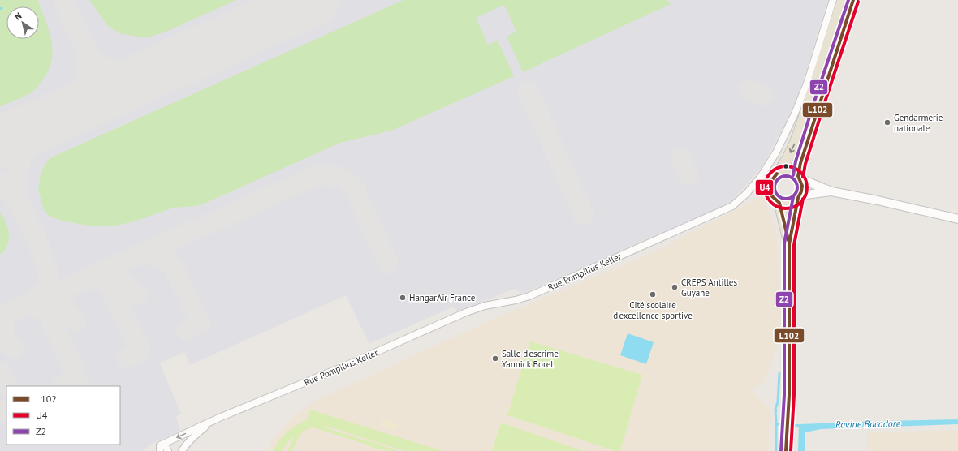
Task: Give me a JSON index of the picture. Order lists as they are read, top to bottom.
{
  "streets": {
    "street": ["Rue Pompilius Keller"]
  },
  "water": ["Ravine Bacadore"],
  "places": [
    "Gendarmerie nationale",
    "CREPS Antilles Guyane",
    "Cité scolaire d'excellence sportive",
    "HangarAir France",
    "Salle d'escrime Yannick Borel"
  ],
  "lines": ["transit line L102", "transit line Z2", "transit line U4"],
  "legend": ["L102", "U4", "Z2"],
  "north": "top left"
}
